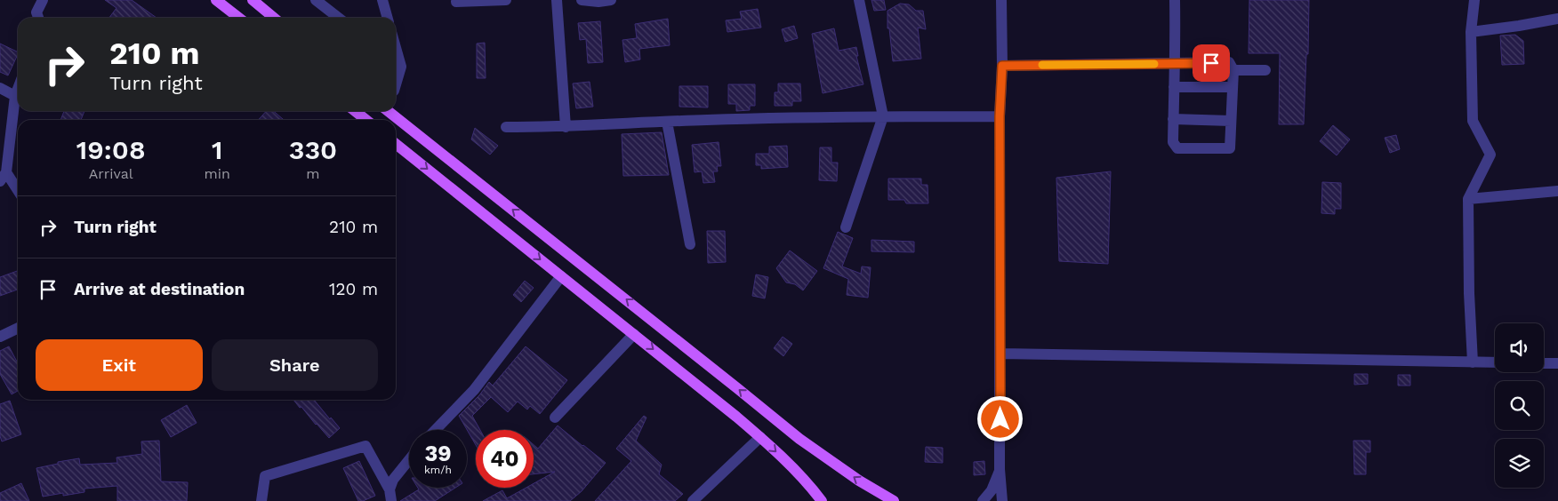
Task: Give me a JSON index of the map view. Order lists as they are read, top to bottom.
{
  "page": {
    "turn": ["210 m", "Turn right"],
    "eta": [
      "19:08",
      "Arrival",
      "1",
      "min",
      "330",
      "m"
    ],
    "list": [
      {
        "name": "Turn right",
        "value": "210 m"
      },
      {
        "name": "Arrive at destination",
        "value": "120 m"
      }
    ],
    "buttons": ["Exit", "Share"],
    "speed": "39 km/h",
    "limit": "40"
  }
}
